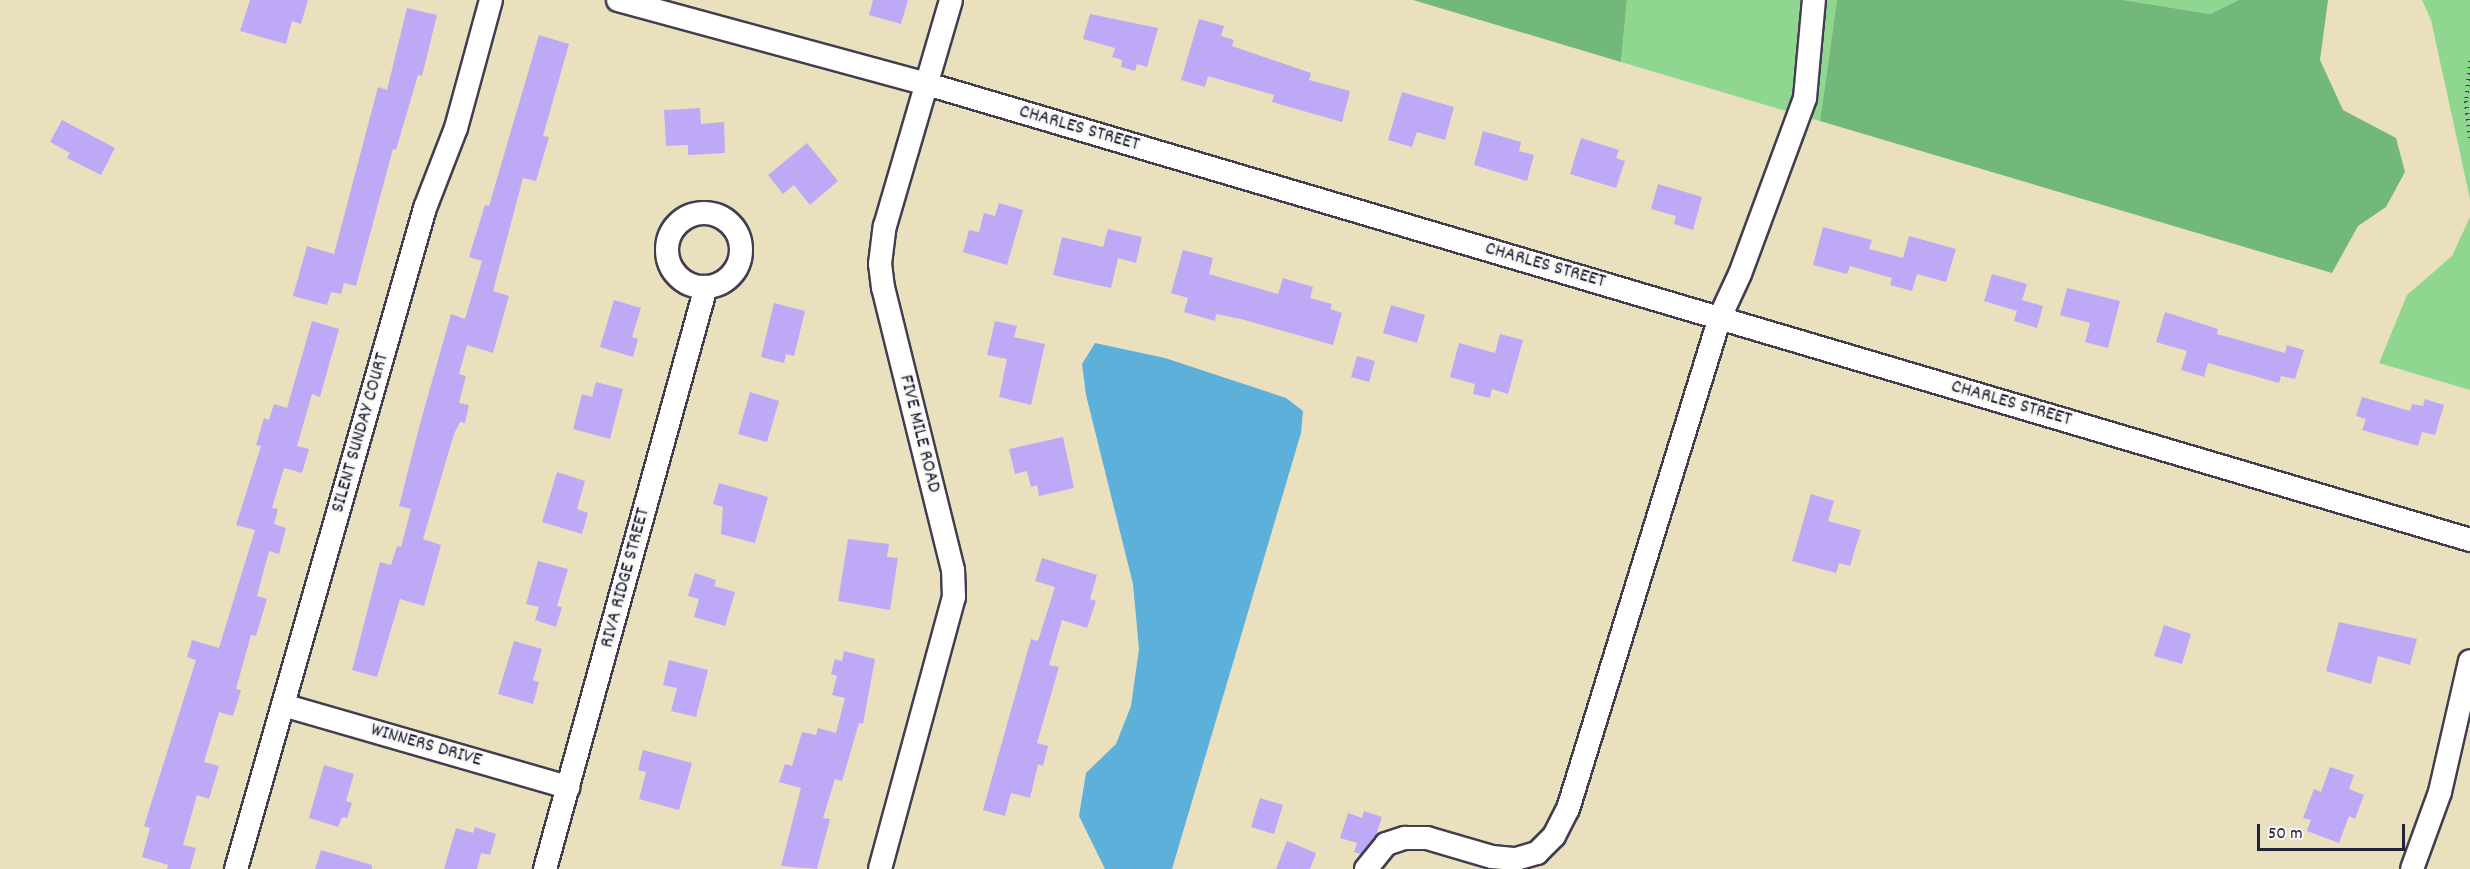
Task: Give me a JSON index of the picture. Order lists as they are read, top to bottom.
{
  "streets": {
    "street": [
      "CHARLES STREET",
      "SILENT SUNDAY COURT",
      "FIVE MILE ROAD",
      "RIVA RIDGE STREET",
      "WINNERS DRIVE"
    ]
  },
  "crossings": [
    ["CHARLES STREET", "FIVE MILE ROAD"],
    ["SILENT SUNDAY COURT", "WINNERS DRIVE"],
    ["RIVA RIDGE STREET", "WINNERS DRIVE"]
  ],
  "scale_bar": "50 m"
}
